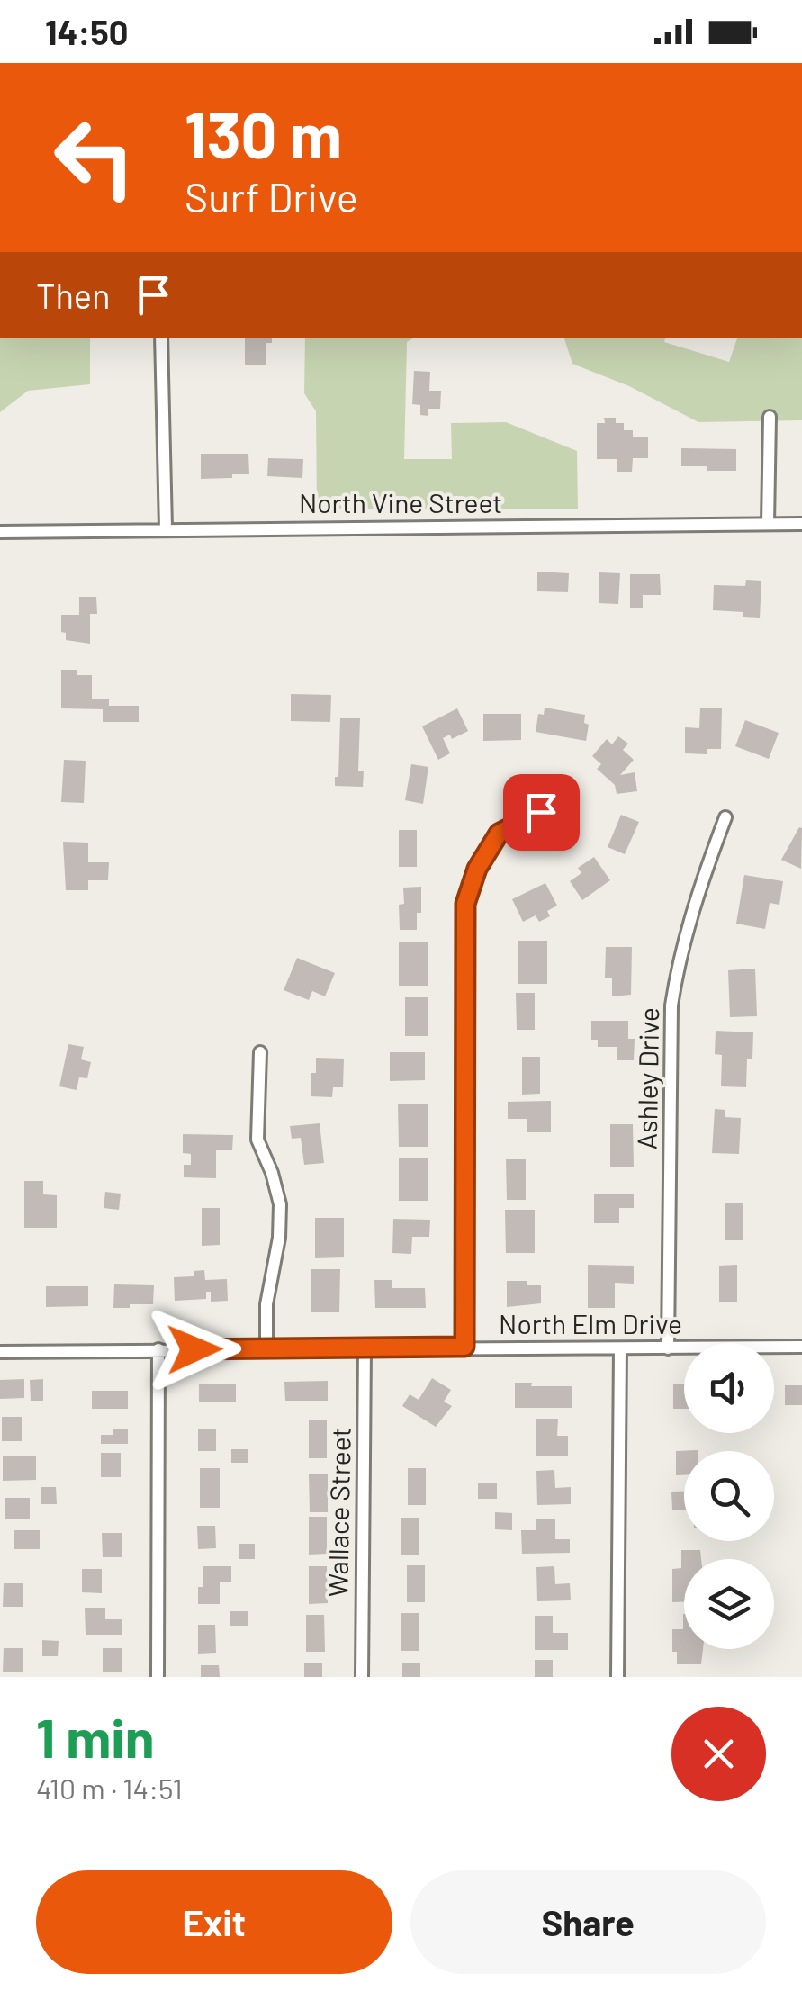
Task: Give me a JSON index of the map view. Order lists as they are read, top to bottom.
{
  "streets": {
    "street": [
      "North Vine Street",
      "Ashley Drive",
      "North Elm Drive",
      "Wallace Street"
    ]
  },
  "crossings": [
    ["Ashley Drive", "North Elm Drive"],
    ["North Elm Drive", "Wallace Street"]
  ],
  "page": {
    "status": "14:50",
    "turn": ["130 m", "Surf Drive"],
    "then": "Then",
    "heading": ["1 min", "410 m · 14:51"],
    "buttons": ["Exit", "Share"]
  }
}
